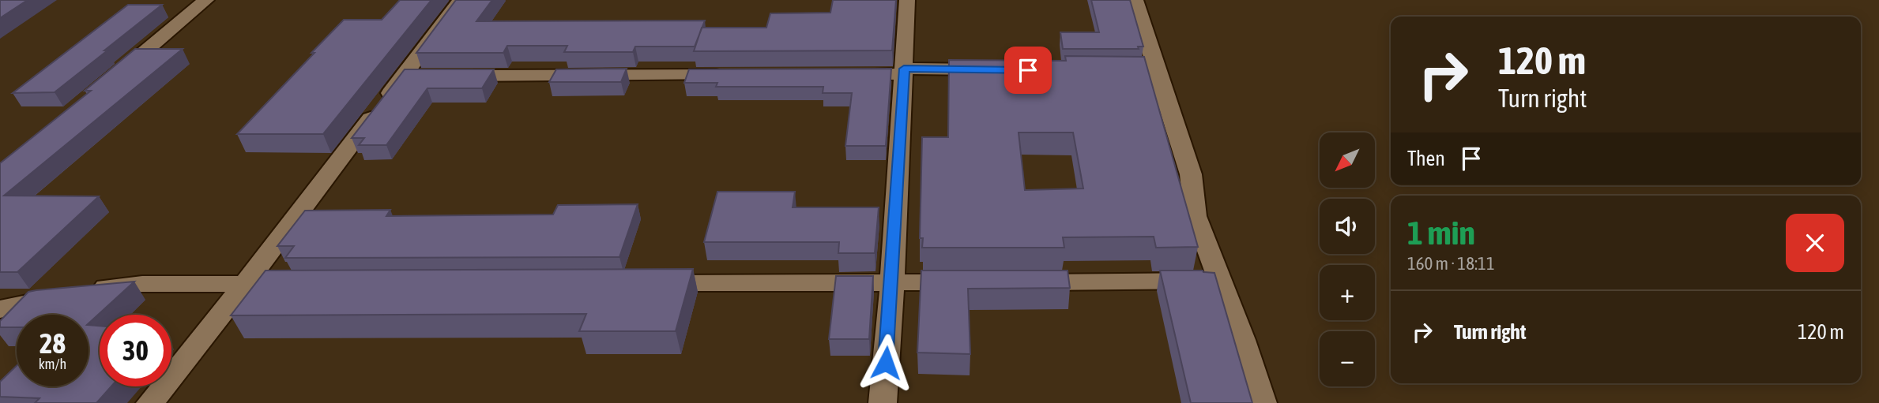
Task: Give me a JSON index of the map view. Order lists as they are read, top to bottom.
{
  "north": "bottom left",
  "page": {
    "turn": ["120 m", "Turn right"],
    "map_buttons": ["+", "−"],
    "then": "Then",
    "heading": ["1 min", "160 m · 18:11"],
    "list": [
      {
        "name": "Turn right",
        "value": "120 m"
      }
    ],
    "speed": "28 km/h",
    "limit": "30"
  }
}
